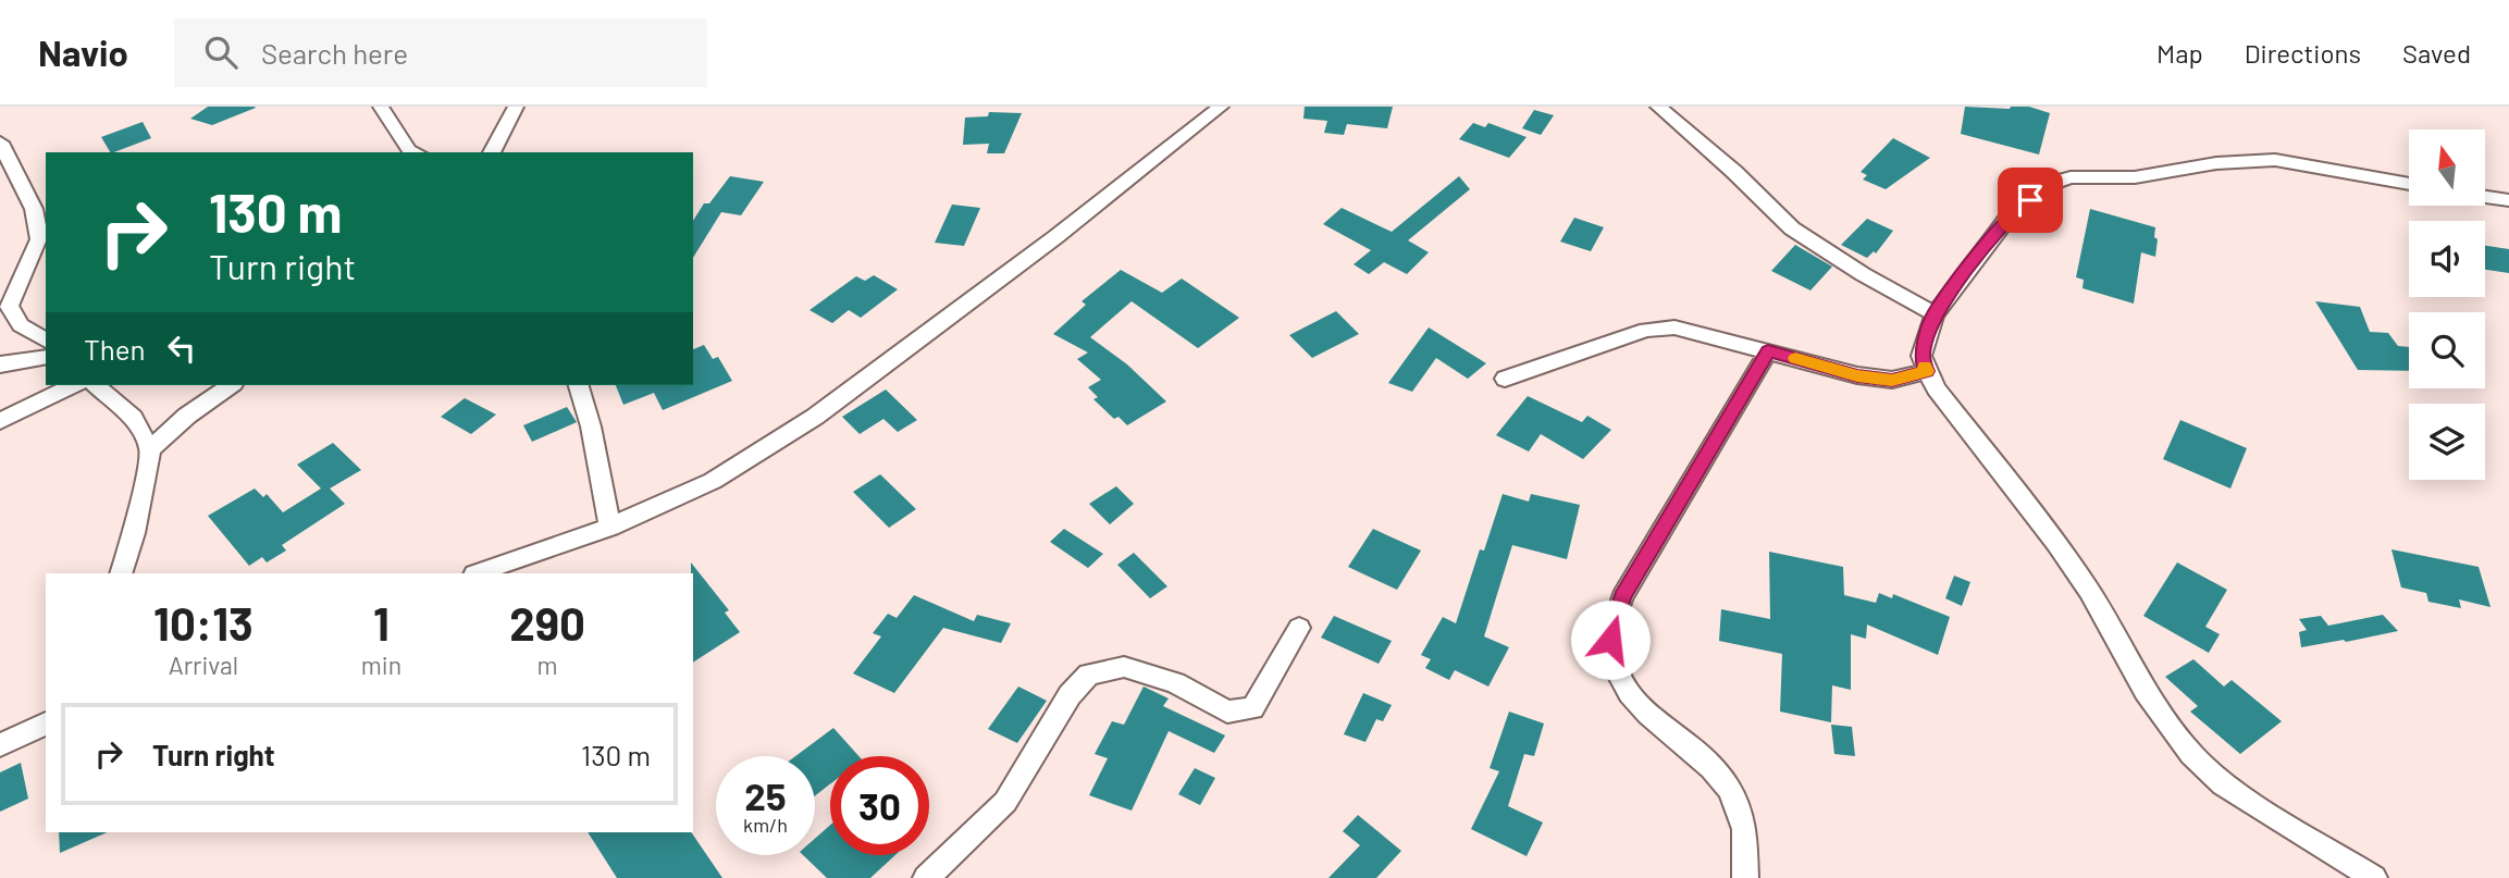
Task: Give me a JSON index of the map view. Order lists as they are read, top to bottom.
{
  "north": "top",
  "page": {
    "header": "Navio",
    "search": "Search here",
    "nav": ["Map", "Directions", "Saved"],
    "turn": ["130 m", "Turn right"],
    "then": "Then",
    "eta": [
      "10:13",
      "Arrival",
      "1",
      "min",
      "290",
      "m"
    ],
    "list": [
      {
        "name": "Turn right",
        "value": "130 m"
      }
    ],
    "speed": "25 km/h",
    "limit": "30"
  }
}
